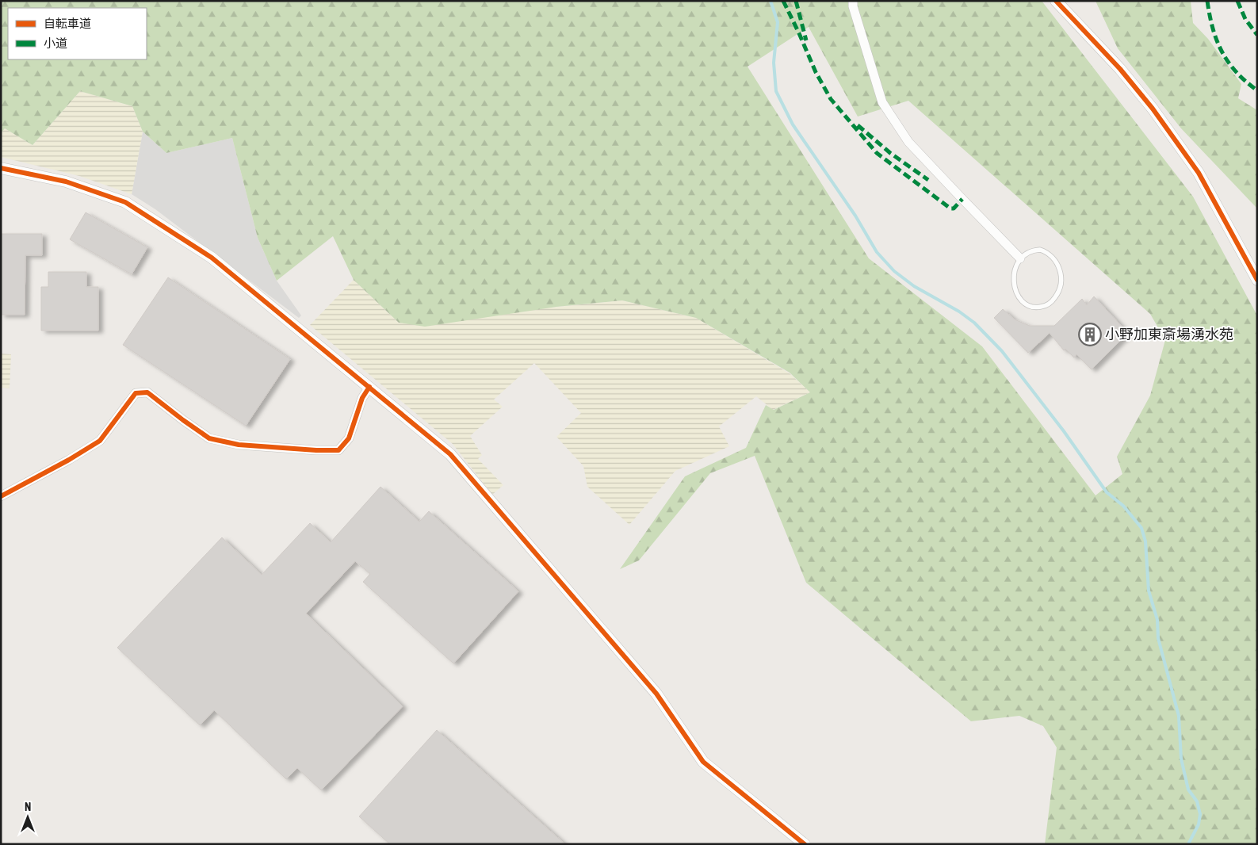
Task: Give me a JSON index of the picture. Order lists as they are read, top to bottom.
{
  "places": {
    "building": ["小野加東斎場湧水苑"]
  },
  "legend": ["自転車道", "小道"],
  "north": "top"
}
